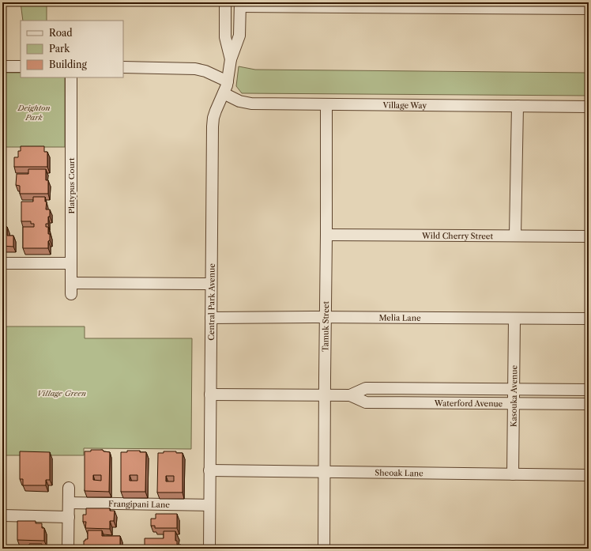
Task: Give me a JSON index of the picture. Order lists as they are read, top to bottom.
{
  "streets": {
    "street": [
      "Village Way",
      "Platypus Court",
      "Wild Cherry Street",
      "Central Park Avenue",
      "Melia Lane",
      "Tamuk Street",
      "Kasouka Avenue",
      "Waterford Avenue",
      "Sheoak Lane",
      "Frangipani Lane"
    ]
  },
  "crossings": [
    ["Village Way", "Central Park Avenue"],
    ["Village Way", "Tamuk Street"],
    ["Wild Cherry Street", "Tamuk Street"],
    ["Central Park Avenue", "Melia Lane"],
    ["Central Park Avenue", "Waterford Avenue"],
    ["Central Park Avenue", "Sheoak Lane"],
    ["Central Park Avenue", "Frangipani Lane"],
    ["Melia Lane", "Tamuk Street"],
    ["Melia Lane", "Kasouka Avenue"],
    ["Tamuk Street", "Waterford Avenue"],
    ["Tamuk Street", "Sheoak Lane"],
    ["Kasouka Avenue", "Waterford Avenue"],
    ["Kasouka Avenue", "Sheoak Lane"]
  ],
  "parks": ["Deighton Park", "Village Green"],
  "legend": ["Road", "Park", "Building"]
}
